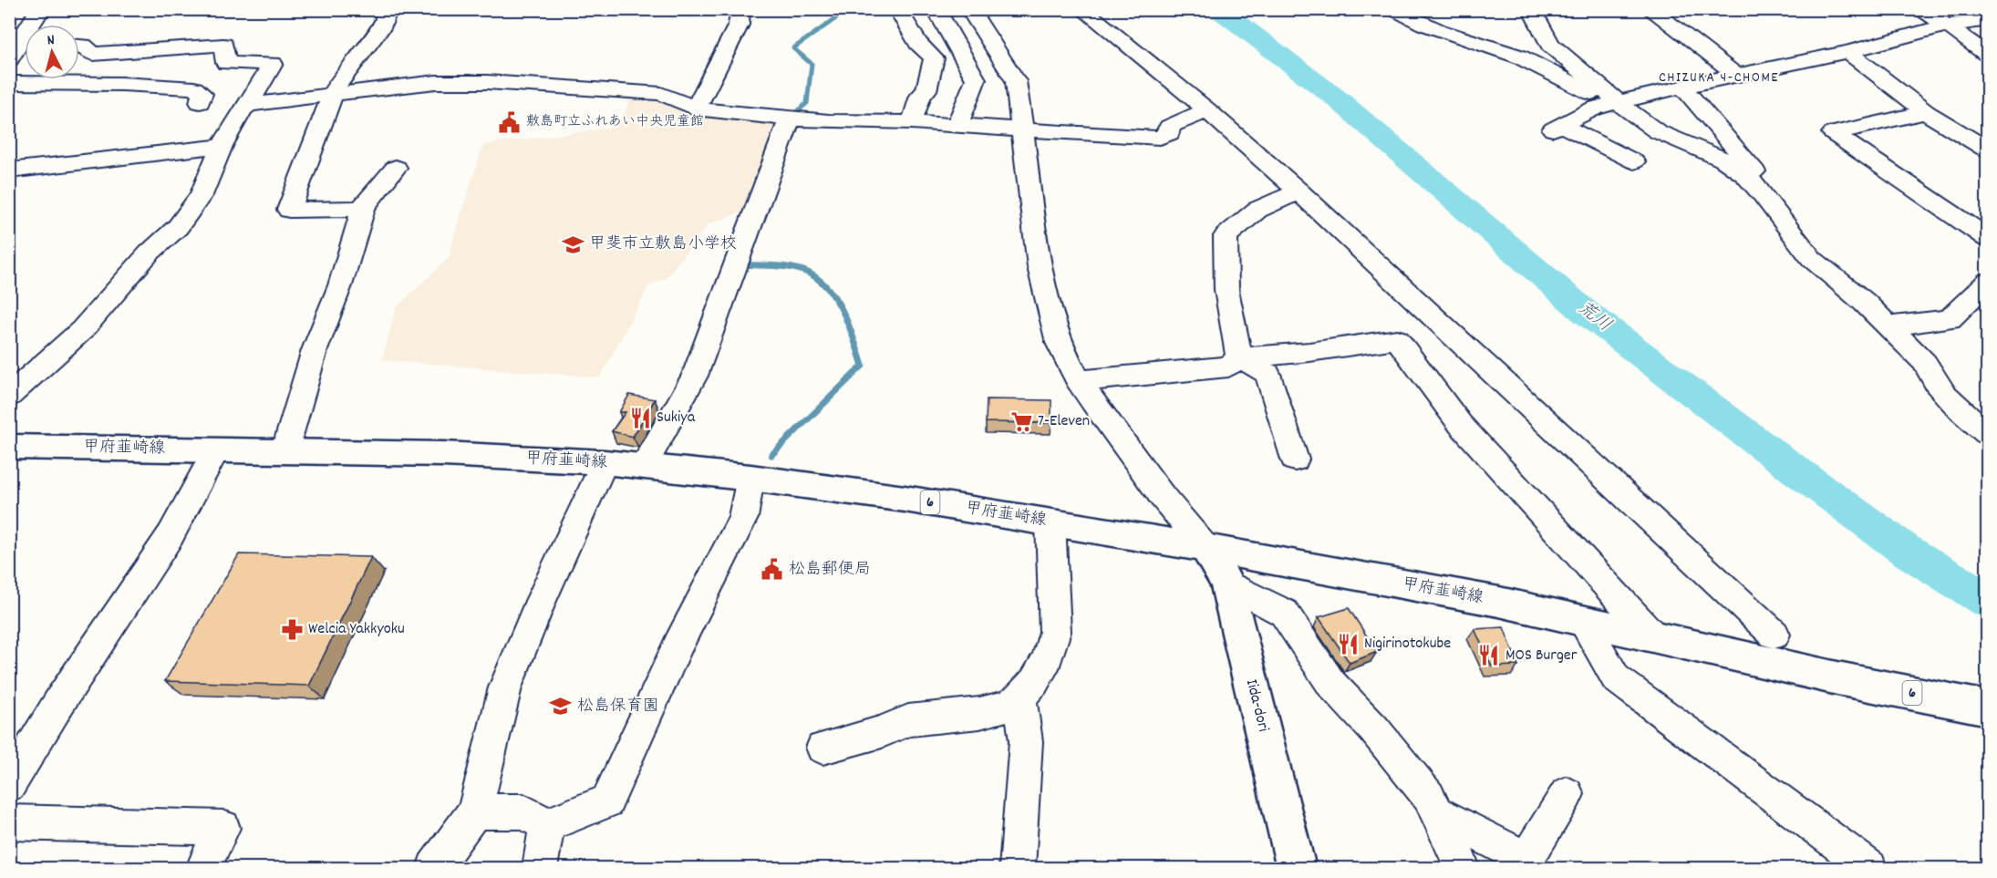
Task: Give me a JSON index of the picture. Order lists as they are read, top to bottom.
{
  "streets": {
    "main road": ["甲府韮崎線", "6", "Iida-dori"]
  },
  "crossings": [
    ["甲府韮崎線", "Iida-dori"]
  ],
  "districts": ["CHIZUKA 4-CHOME"],
  "water": ["荒川"],
  "places": {
    "public building": ["敷島町立ふれあい中央児童館", "松島郵便局"],
    "school or university": ["甲斐市立敷島小学校", "松島保育園"],
    "restaurant": ["Sukiya", "Nigirinotokube", "MOS Burger"],
    "supermarket": ["7-Eleven"],
    "pharmacy": ["Welcia Yakkyoku"]
  },
  "north": "top"
}
